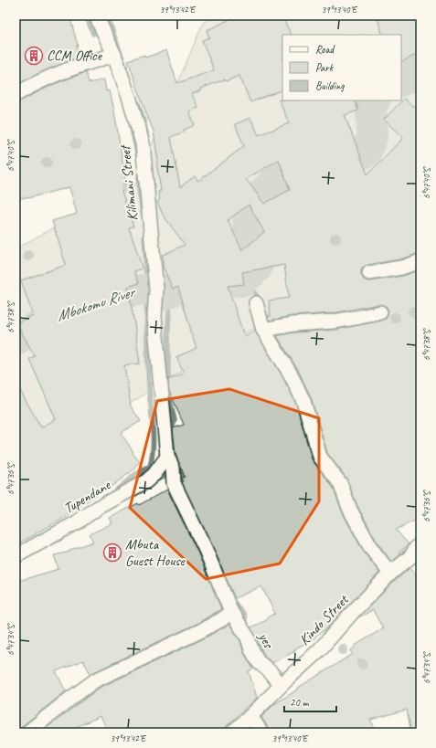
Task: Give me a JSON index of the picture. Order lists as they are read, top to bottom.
{
  "streets": {
    "street": [
      "Kilimani Street",
      "Tupendane",
      "Kindo Street",
      "yes"
    ]
  },
  "crossings": [
    ["Kilimani Street", "Tupendane"],
    ["Kilimani Street", "yes"],
    ["Tupendane", "yes"],
    ["Kindo Street", "yes"]
  ],
  "water": ["Mbokomu River"],
  "places": {
    "building": ["CCM Office", "Mbuta Guest House"]
  },
  "legend": ["Road", "Park", "Building"],
  "scale_bar": "20 m",
  "coordinates": [
    "39°13'42\"E",
    "39°13'40\"E",
    "6°47'40\"S",
    "6°47'38\"S",
    "6°47'36\"S",
    "6°47'34\"S"
  ]
}
